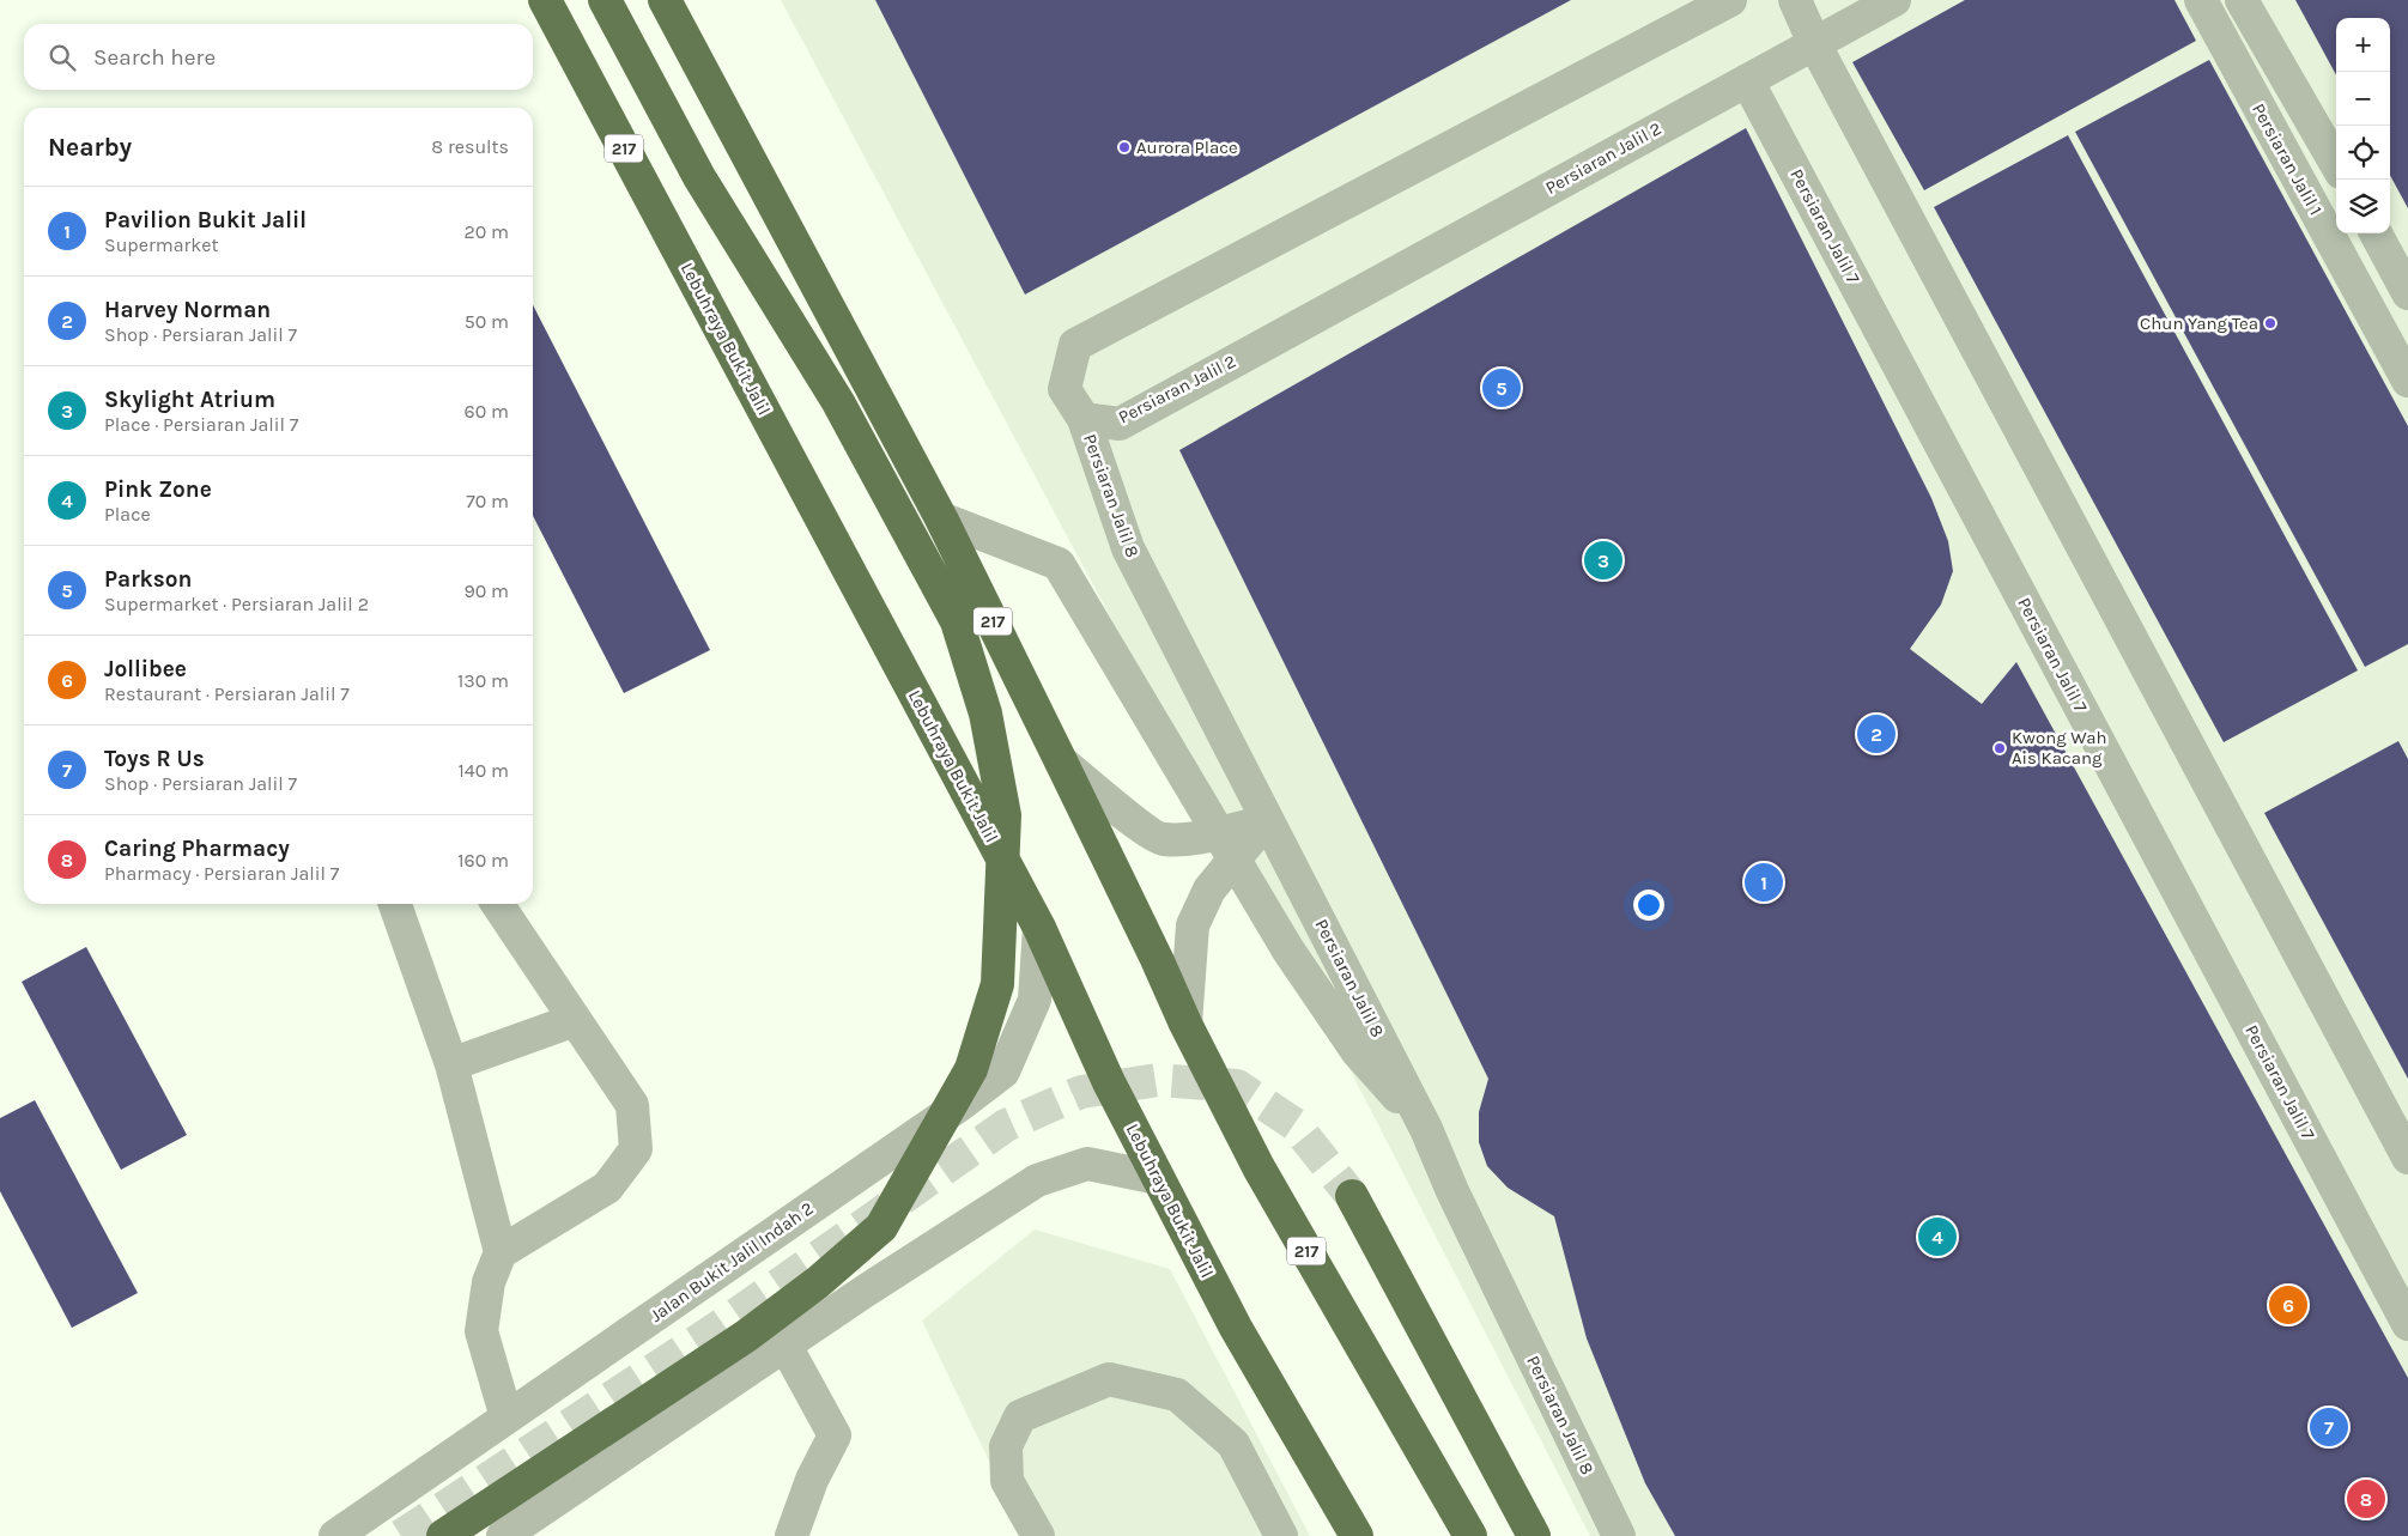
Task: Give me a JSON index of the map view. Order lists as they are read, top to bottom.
{
  "streets": {
    "highway": ["217", "Lebuhraya Bukit Jalil"],
    "street": [
      "Persiaran Jalil 2",
      "Persiaran Jalil 1",
      "Persiaran Jalil 7",
      "Persiaran Jalil 8",
      "Jalan Bukit Jalil Indah 2"
    ]
  },
  "crossings": [
    ["Persiaran Jalil 2", "Persiaran Jalil 7"],
    ["Persiaran Jalil 2", "Persiaran Jalil 8"],
    ["Lebuhraya Bukit Jalil", "Jalan Bukit Jalil Indah 2"]
  ],
  "places": ["Aurora Place", "Chun Yang Tea", "Kwong Wah Ais Kacang"],
  "page": {
    "map_buttons": ["+", "−"],
    "search": "Search here",
    "heading": ["Nearby", "8 results"],
    "list": [
      {
        "mark": "1",
        "name": "Pavilion Bukit Jalil",
        "note": "Supermarket",
        "value": "20 m"
      },
      {
        "mark": "2",
        "name": "Harvey Norman",
        "note": "Shop · Persiaran Jalil 7",
        "value": "50 m"
      },
      {
        "mark": "3",
        "name": "Skylight Atrium",
        "note": "Place · Persiaran Jalil 7",
        "value": "60 m"
      },
      {
        "mark": "4",
        "name": "Pink Zone",
        "note": "Place",
        "value": "70 m"
      },
      {
        "mark": "5",
        "name": "Parkson",
        "note": "Supermarket · Persiaran Jalil 2",
        "value": "90 m"
      },
      {
        "mark": "6",
        "name": "Jollibee",
        "note": "Restaurant · Persiaran Jalil 7",
        "value": "130 m"
      },
      {
        "mark": "7",
        "name": "Toys R Us",
        "note": "Shop · Persiaran Jalil 7",
        "value": "140 m"
      },
      {
        "mark": "8",
        "name": "Caring Pharmacy",
        "note": "Pharmacy · Persiaran Jalil 7",
        "value": "160 m"
      }
    ],
    "pins": [
      "5",
      "3",
      "2",
      "1",
      "4",
      "6",
      "7",
      "8"
    ]
  }
}
